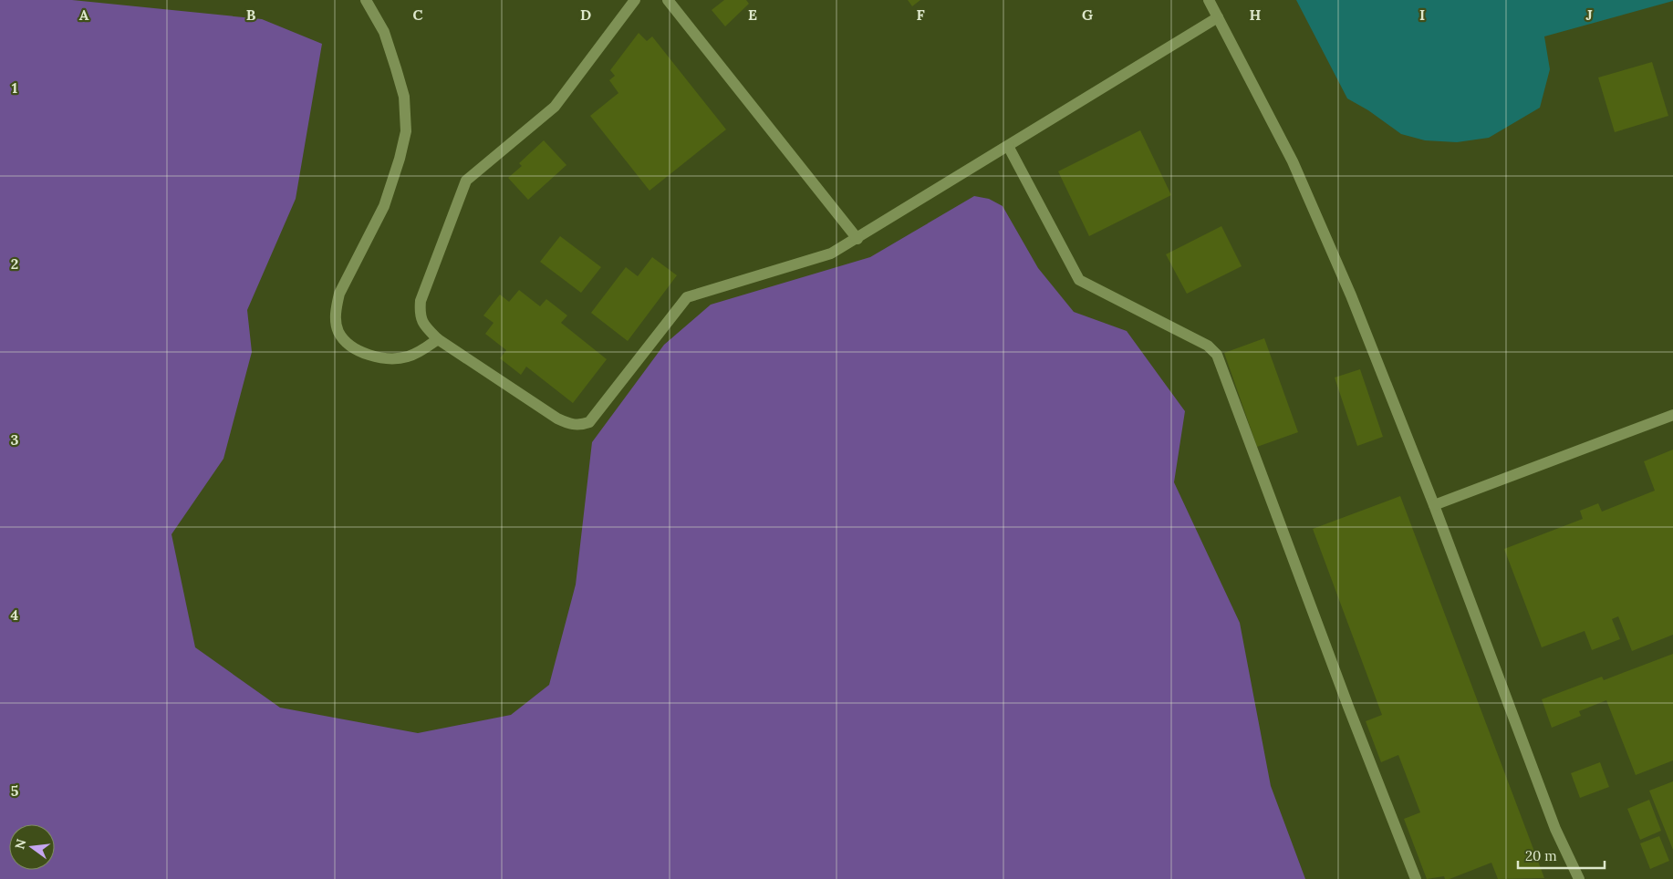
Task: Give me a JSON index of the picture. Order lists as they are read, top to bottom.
{
  "scale_bar": "20 m",
  "north": "left",
  "grid": {
    "columns": [
      "A",
      "B",
      "C",
      "D",
      "E",
      "F",
      "G",
      "H",
      "I",
      "J"
    ],
    "rows": [
      "1",
      "2",
      "3",
      "4",
      "5"
    ]
  }
}
